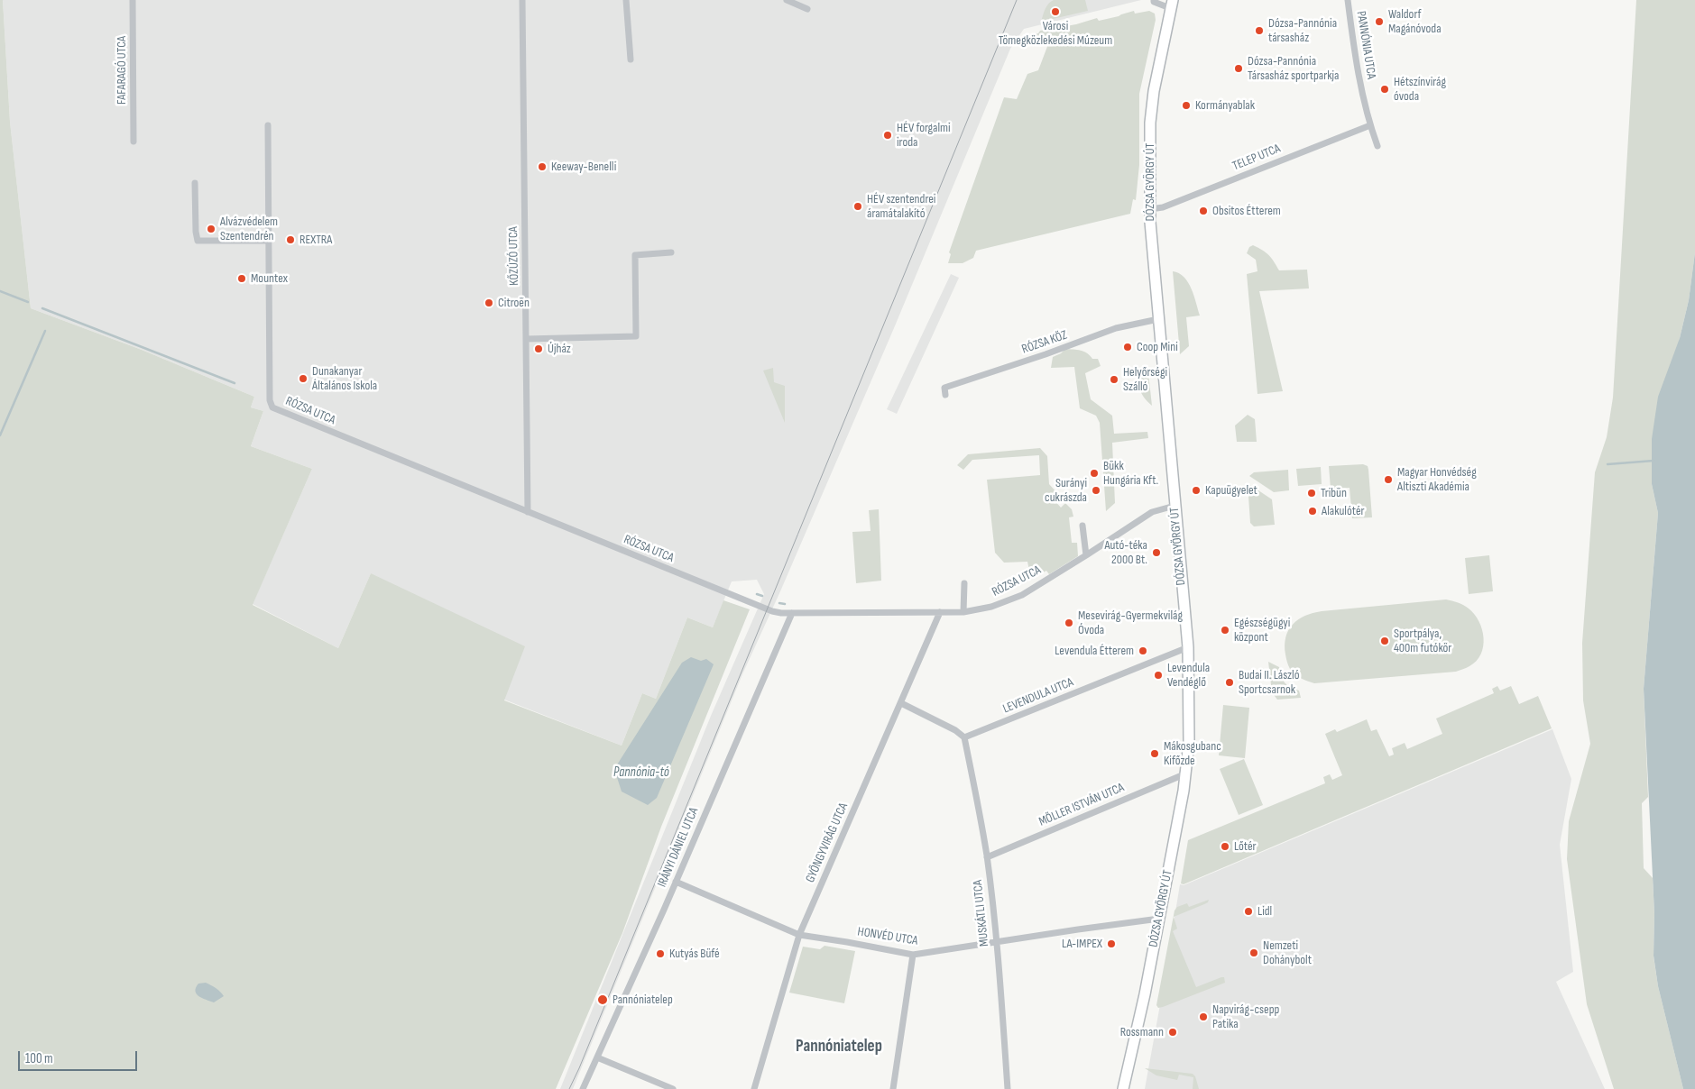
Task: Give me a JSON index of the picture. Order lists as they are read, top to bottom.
{
  "streets": {
    "main road": ["DÓZSA GYÖRGY ÚT"],
    "street": [
      "PANNÓNIA UTCA",
      "FAFARAGÓ UTCA",
      "TELEP UTCA",
      "KŐZÚZÓ UTCA",
      "RÓZSA KÖZ",
      "RÓZSA UTCA",
      "LEVENDULA UTCA",
      "MÖLLER ISTVÁN UTCA",
      "GYÖNGYVIRÁG UTCA",
      "IRÁNYI DÁNIEL UTCA",
      "MUSKÁTLI UTCA",
      "HONVÉD UTCA"
    ]
  },
  "crossings": [
    ["PANNÓNIA UTCA", "TELEP UTCA"],
    ["TELEP UTCA", "DÓZSA GYÖRGY ÚT"],
    ["DÓZSA GYÖRGY ÚT", "RÓZSA KÖZ"],
    ["DÓZSA GYÖRGY ÚT", "RÓZSA UTCA"],
    ["DÓZSA GYÖRGY ÚT", "LEVENDULA UTCA"],
    ["DÓZSA GYÖRGY ÚT", "MÖLLER ISTVÁN UTCA"],
    ["DÓZSA GYÖRGY ÚT", "HONVÉD UTCA"],
    ["KŐZÚZÓ UTCA", "RÓZSA UTCA"],
    ["RÓZSA UTCA", "GYÖNGYVIRÁG UTCA"],
    ["RÓZSA UTCA", "IRÁNYI DÁNIEL UTCA"],
    ["LEVENDULA UTCA", "MUSKÁTLI UTCA"],
    ["MÖLLER ISTVÁN UTCA", "MUSKÁTLI UTCA"],
    ["GYÖNGYVIRÁG UTCA", "HONVÉD UTCA"],
    ["IRÁNYI DÁNIEL UTCA", "HONVÉD UTCA"],
    ["MUSKÁTLI UTCA", "HONVÉD UTCA"]
  ],
  "districts": ["Pannóniatelep"],
  "water": ["Pannónia-tó"],
  "places": [
    "Városi Tömegközlekedési Múzeum",
    "Waldorf Magánóvoda",
    "Dózsa-Pannónia társasház",
    "Dózsa-Pannónia Társasház sportparkja",
    "Hétszínvirág óvoda",
    "Kormányablak",
    "HÉV forgalmi iroda",
    "Keeway-Benelli",
    "HÉV szentendrei áramátalakító",
    "Obsitos Étterem",
    "Alvázvédelem Szentendrén",
    "REXTRA",
    "Mountex",
    "Citroën",
    "Coop Mini",
    "Újház",
    "Dunakanyar Általános Iskola",
    "Helyőrségi Szálló",
    "Bükk Hungária Kft.",
    "Magyar Honvédség Altiszti Akadémia",
    "Surányi cukrászda",
    "Kapuügyelet",
    "Tribün",
    "Alakulótér",
    "Autó-téka 2000 Bt.",
    "Mesevirág-Gyermekvilág Óvoda",
    "Egészségügyi központ",
    "Sportpálya, 400m futókör",
    "Levendula Étterem",
    "Levendula Vendéglő",
    "Budai II. László Sportcsarnok",
    "Mákosgubanc Kifőzde",
    "Lőtér",
    "Lidl",
    "LA-IMPEX",
    "Nemzeti Dohánybolt",
    "Kutyás Büfé",
    "Pannóniatelep",
    "Napvirág-csepp Patika",
    "Rossmann"
  ],
  "scale_bar": "100 m"
}
